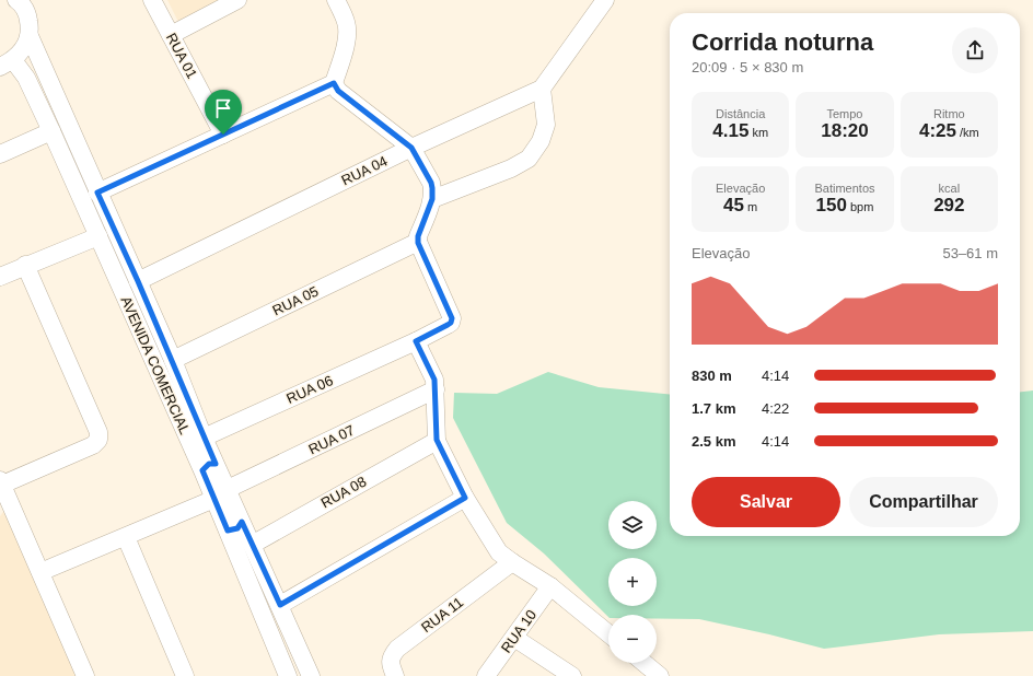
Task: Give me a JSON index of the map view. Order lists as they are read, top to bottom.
{
  "streets": {
    "street": [
      "RUA 01",
      "RUA 04",
      "RUA 05",
      "AVENIDA COMERCIAL",
      "RUA 06",
      "RUA 07",
      "RUA 08",
      "RUA 11",
      "RUA 10"
    ]
  },
  "crossings": [
    ["RUA 04", "AVENIDA COMERCIAL"],
    ["RUA 05", "AVENIDA COMERCIAL"],
    ["RUA 05", "RUA 06"],
    ["AVENIDA COMERCIAL", "RUA 06"],
    ["AVENIDA COMERCIAL", "RUA 07"],
    ["AVENIDA COMERCIAL", "RUA 08"]
  ],
  "page": {
    "heading": ["Corrida noturna", "20:09 · 5 × 830 m"],
    "stats": [
      ["Distância", "4.15 km"],
      ["Tempo", "18:20"],
      ["Ritmo", "4:25 /km"],
      ["Elevação", "45 m"],
      ["Batimentos", "150 bpm"],
      ["kcal", "292"]
    ],
    "chart": ["Elevação", "53–61 m"],
    "list": [
      {
        "name": "830 m",
        "note": "4:14"
      },
      {
        "name": "1.7 km",
        "note": "4:22"
      },
      {
        "name": "2.5 km",
        "note": "4:14"
      }
    ],
    "buttons": ["Salvar", "Compartilhar"],
    "map_buttons": ["+", "−"]
  }
}
